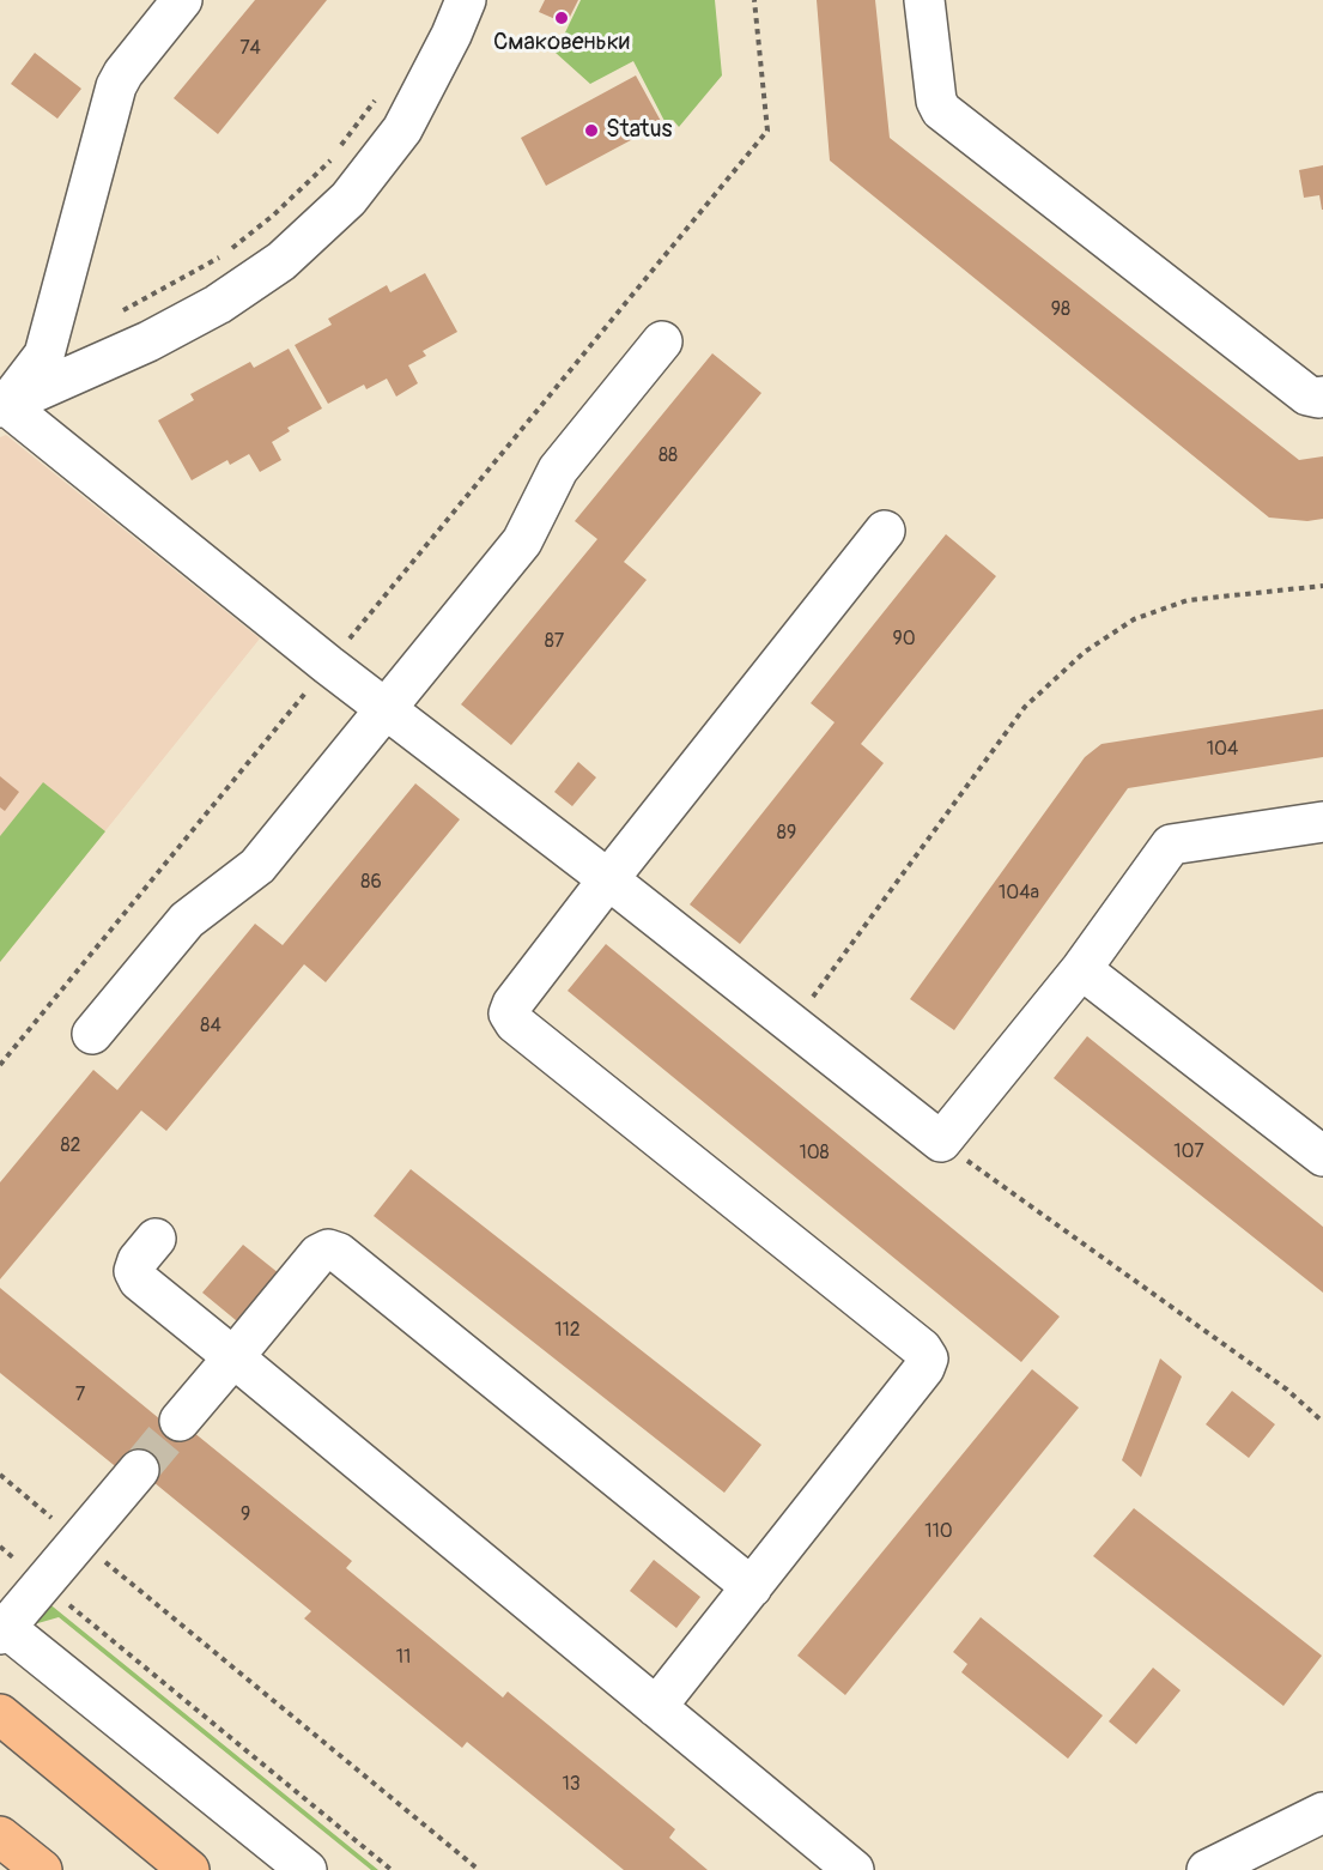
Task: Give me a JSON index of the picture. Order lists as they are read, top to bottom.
{
  "places": ["Смаковеньки", "Status"],
  "house_numbers": [
    "74",
    "98",
    "88",
    "90",
    "87",
    "104",
    "89",
    "86",
    "104а",
    "84",
    "82",
    "107",
    "108",
    "112",
    "7",
    "9",
    "110",
    "11",
    "13"
  ]
}
